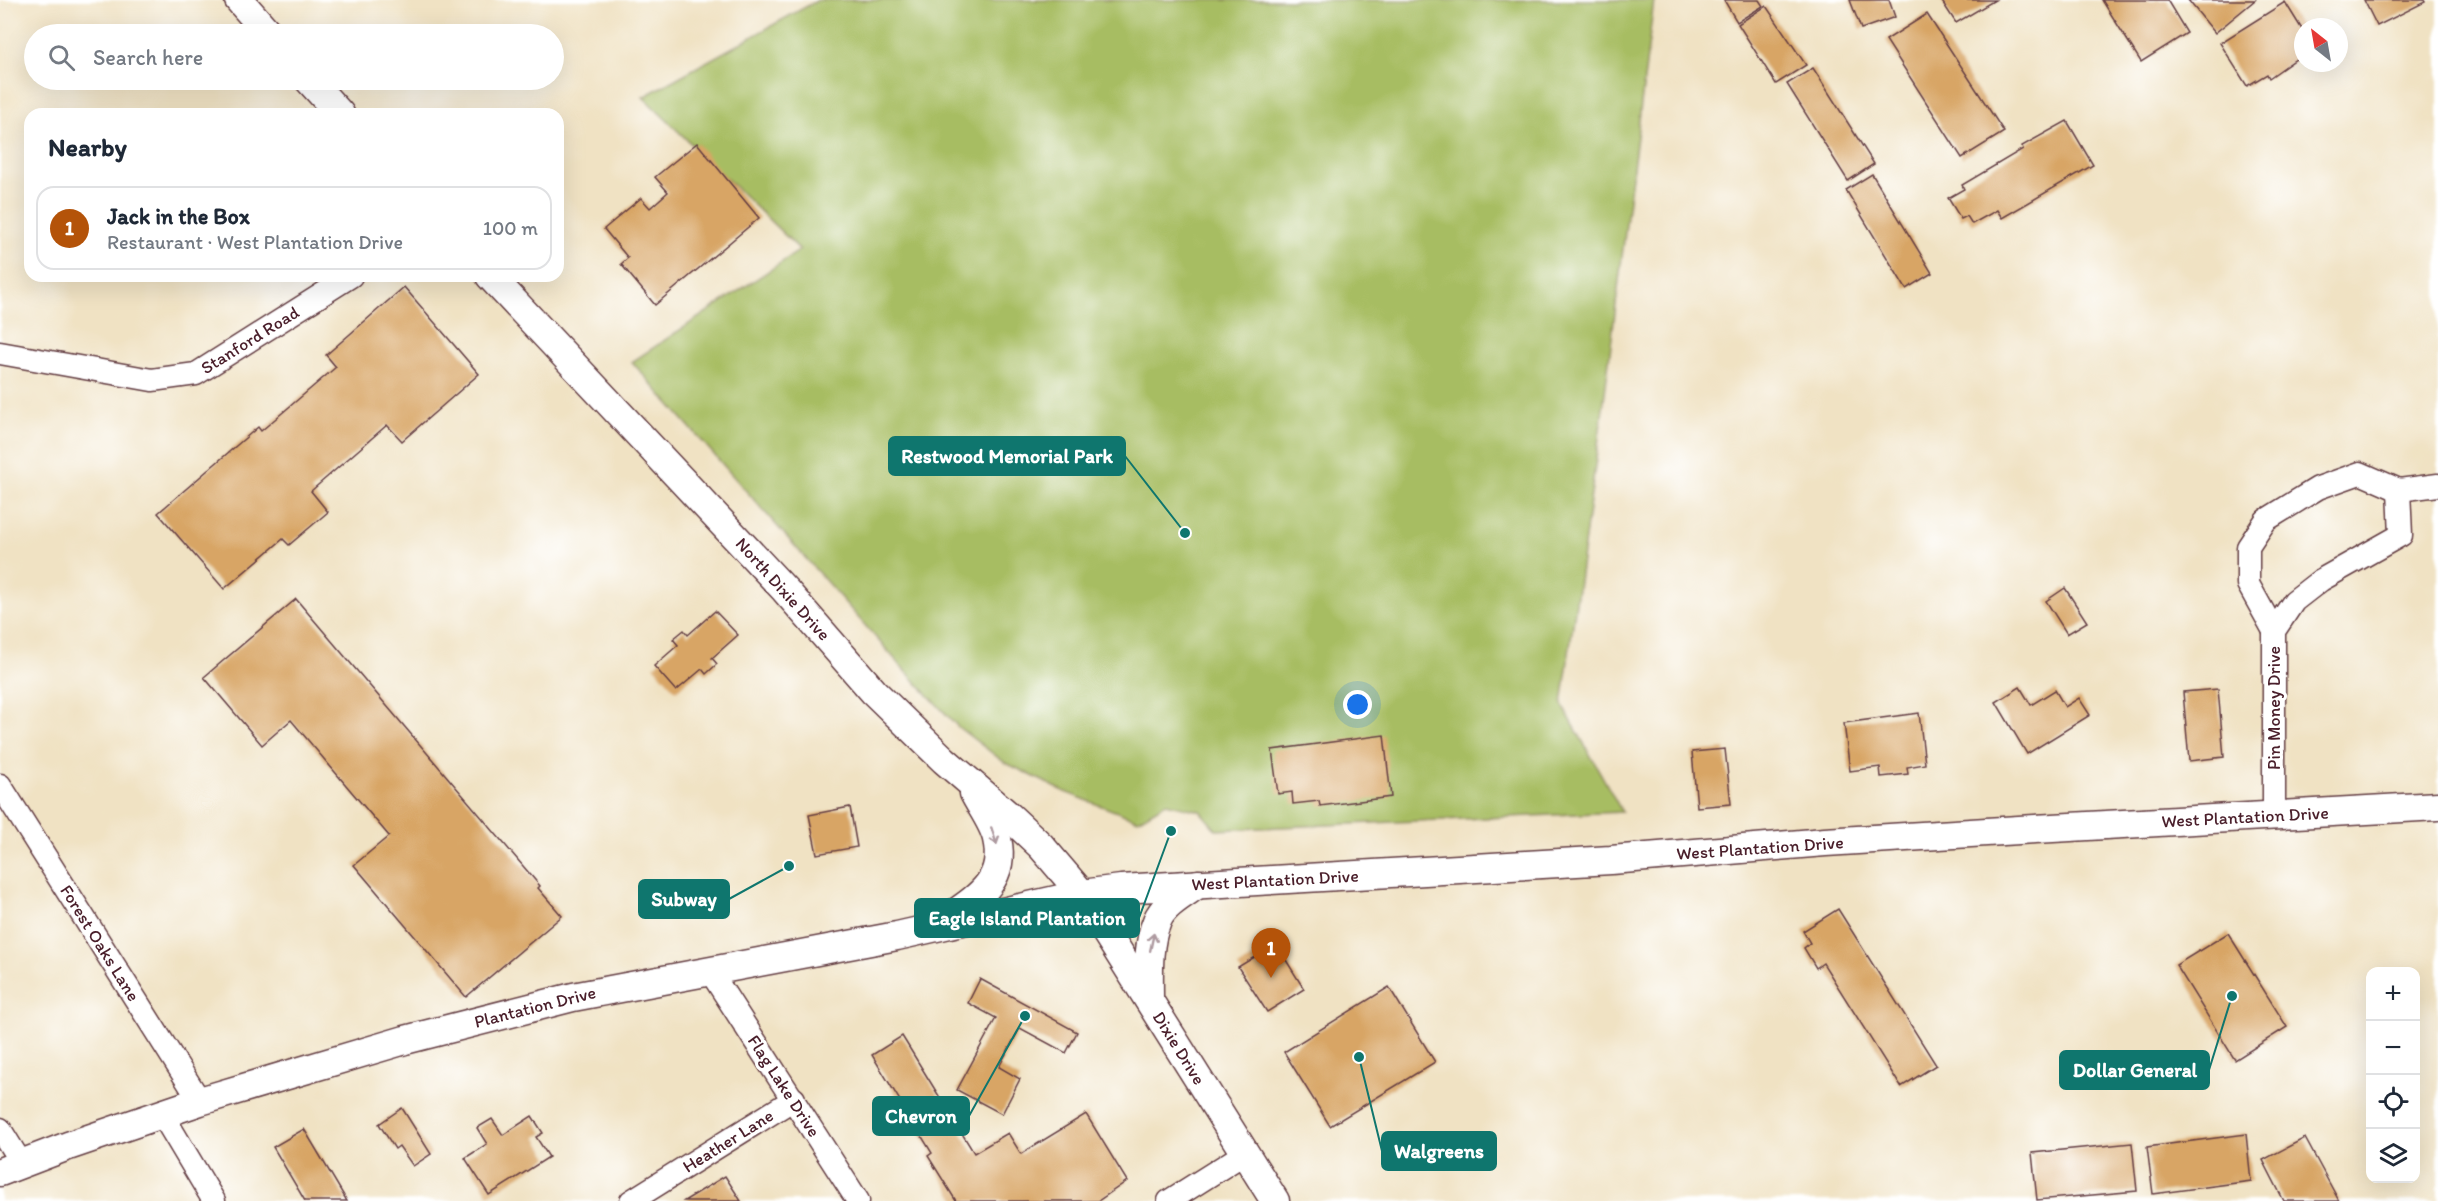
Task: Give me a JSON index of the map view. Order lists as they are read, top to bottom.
{
  "streets": {
    "main road": [
      "North Dixie Drive",
      "West Plantation Drive",
      "Plantation Drive",
      "Dixie Drive"
    ],
    "street": [
      "Stanford Road",
      "Pin Money Drive",
      "Forest Oaks Lane",
      "Flag Lake Drive",
      "Heather Lane"
    ]
  },
  "crossings": [
    ["North Dixie Drive", "West Plantation Drive"],
    ["North Dixie Drive", "Plantation Drive"],
    ["North Dixie Drive", "Dixie Drive"],
    ["Pin Money Drive", "West Plantation Drive"],
    ["West Plantation Drive", "Plantation Drive"],
    ["West Plantation Drive", "Dixie Drive"],
    ["Forest Oaks Lane", "Plantation Drive"],
    ["Plantation Drive", "Dixie Drive"],
    ["Plantation Drive", "Flag Lake Drive"],
    ["Flag Lake Drive", "Heather Lane"]
  ],
  "places": [
    "Restwood Memorial Park",
    "Eagle Island Plantation",
    "Subway",
    "Dollar General",
    "Chevron",
    "Walgreens"
  ],
  "north": "top left",
  "page": {
    "search": "Search here",
    "heading": "Nearby",
    "list": [
      {
        "mark": "1",
        "name": "Jack in the Box",
        "note": "Restaurant · West Plantation Drive",
        "value": "100 m"
      }
    ],
    "pins": "1",
    "map_buttons": ["+", "−"]
  }
}
